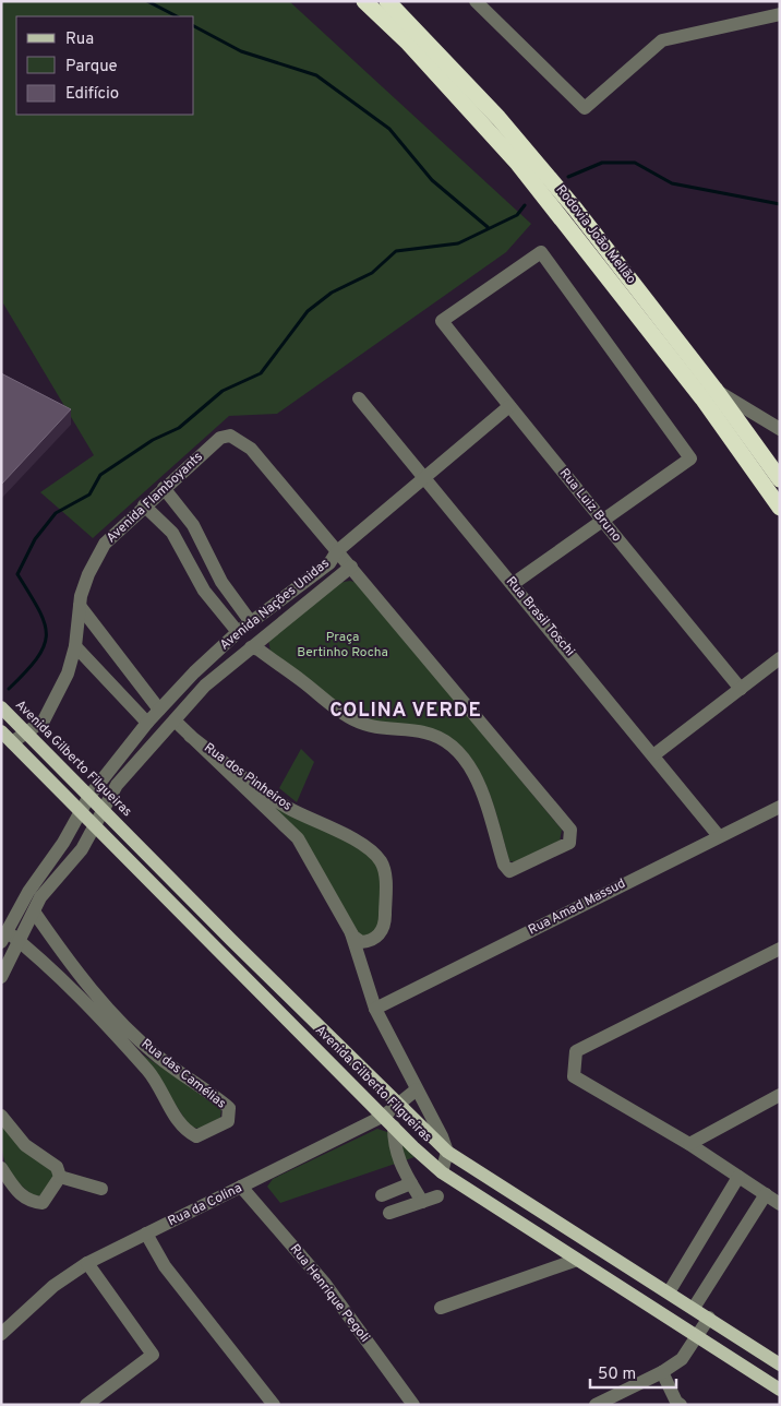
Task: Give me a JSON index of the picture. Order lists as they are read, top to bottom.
{
  "streets": {
    "highway": ["Rodovia João Mellão"],
    "main road": ["Avenida Gilberto Filgueiras"],
    "street": [
      "Avenida Flamboyants",
      "Rua Luiz Bruno",
      "Avenida Nações Unidas",
      "Rua Brasil Toschi",
      "Rua dos Pinheiros",
      "Rua Amad Massud",
      "Rua das Camélias",
      "Rua da Colina",
      "Rua Henrique Pegoli"
    ]
  },
  "crossings": [
    ["Avenida Flamboyants", "Avenida Nações Unidas"],
    ["Avenida Flamboyants", "Avenida Gilberto Filgueiras"],
    ["Rua Luiz Bruno", "Avenida Nações Unidas"],
    ["Avenida Nações Unidas", "Rua Brasil Toschi"],
    ["Avenida Nações Unidas", "Avenida Gilberto Filgueiras"],
    ["Avenida Nações Unidas", "Rua dos Pinheiros"],
    ["Avenida Nações Unidas", "Rua das Camélias"],
    ["Rua Brasil Toschi", "Rua Amad Massud"],
    ["Avenida Gilberto Filgueiras", "Rua dos Pinheiros"],
    ["Avenida Gilberto Filgueiras", "Rua da Colina"],
    ["Rua dos Pinheiros", "Rua Amad Massud"],
    ["Rua dos Pinheiros", "Rua da Colina"],
    ["Rua da Colina", "Rua Henrique Pegoli"]
  ],
  "districts": ["COLINA VERDE"],
  "parks": ["Praça Bertinho Rocha"],
  "legend": ["Rua", "Parque", "Edifício"],
  "scale_bar": "50 m"
}
